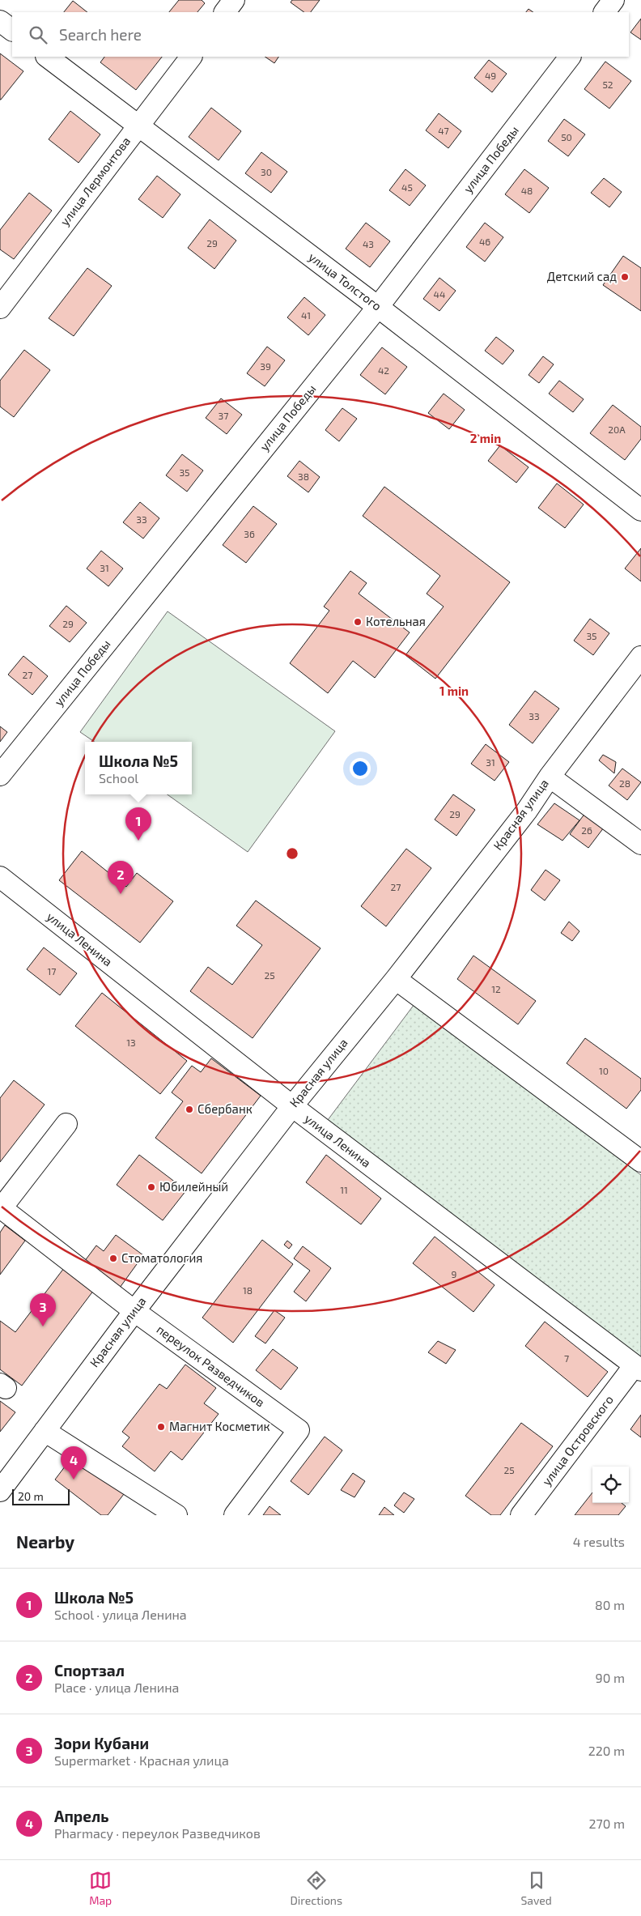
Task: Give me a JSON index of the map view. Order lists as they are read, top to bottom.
{
  "streets": {
    "street": [
      "улица Победы",
      "улица Лермонтова",
      "улица Толстого",
      "Красная улица",
      "улица Ленина",
      "переулок Разведчиков",
      "улица Островского"
    ]
  },
  "crossings": [
    ["улица Победы", "улица Толстого"],
    ["улица Лермонтова", "улица Толстого"],
    ["Красная улица", "улица Ленина"],
    ["Красная улица", "переулок Разведчиков"],
    ["улица Ленина", "улица Островского"]
  ],
  "places": [
    "Детский сад",
    "Котельная",
    "Сбербанк",
    "Юбилейный",
    "Стоматология",
    "Магнит Косметик"
  ],
  "house_numbers": [
    "49",
    "52",
    "47",
    "50",
    "30",
    "45",
    "48",
    "46",
    "29",
    "43",
    "44",
    "41",
    "39",
    "42",
    "37",
    "20А",
    "35",
    "38",
    "33",
    "36",
    "31",
    "29",
    "35",
    "27",
    "33",
    "31",
    "28",
    "29",
    "26",
    "27",
    "17",
    "25",
    "12",
    "13",
    "10",
    "11",
    "9",
    "18",
    "7",
    "25"
  ],
  "scale_bar": "20 m",
  "page": {
    "search": "Search here",
    "popup": ["Школа №5", "School"],
    "pins": [
      "1",
      "2",
      "3",
      "4"
    ],
    "scale": "20 m",
    "heading": ["Nearby", "4 results"],
    "list": [
      {
        "mark": "1",
        "name": "Школа №5",
        "note": "School · улица Ленина",
        "value": "80 m"
      },
      {
        "mark": "2",
        "name": "Спортзал",
        "note": "Place · улица Ленина",
        "value": "90 m"
      },
      {
        "mark": "3",
        "name": "Зори Кубани",
        "note": "Supermarket · Красная улица",
        "value": "220 m"
      },
      {
        "mark": "4",
        "name": "Апрель",
        "note": "Pharmacy · переулок Разведчиков",
        "value": "270 m"
      }
    ],
    "nav": ["Map", "Directions", "Saved"]
  },
  "rings": ["2 min", "1 min"]
}
